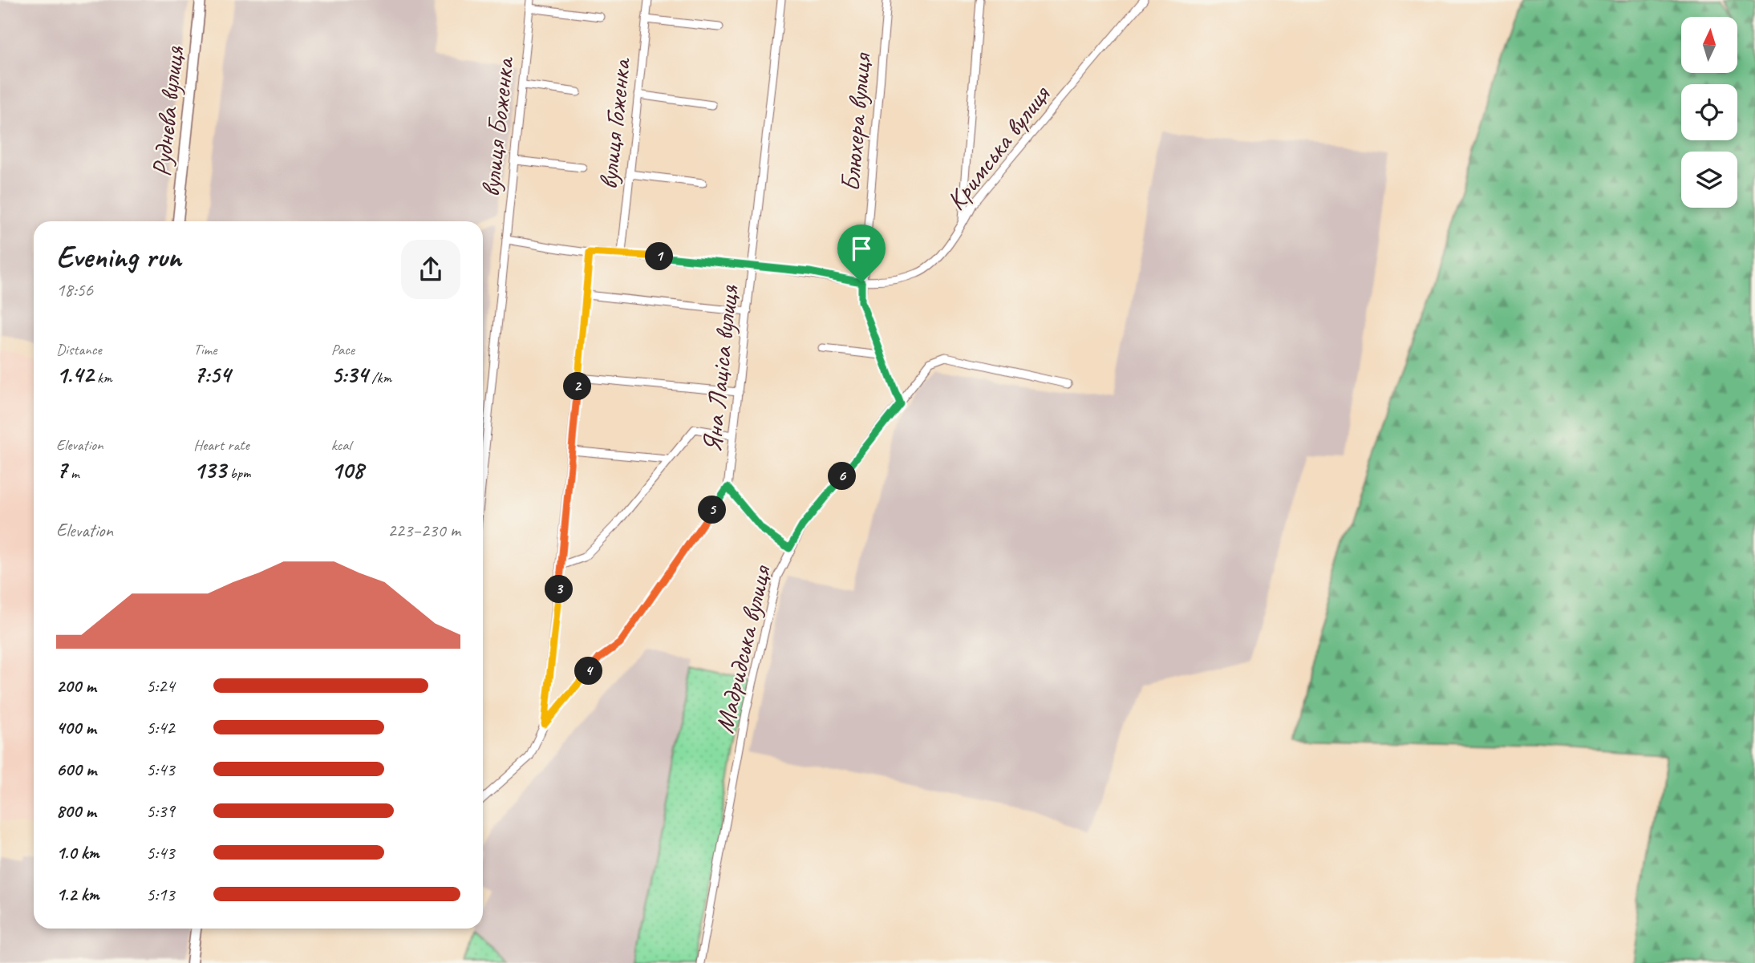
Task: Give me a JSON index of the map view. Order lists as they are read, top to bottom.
{
  "streets": {
    "street": [
      "Руднєва вулиця",
      "Блюхера вулиця",
      "вулиця Гоженка",
      "вулиця Боженка",
      "Кримська вулиця",
      "Яна Лаціса вулиця",
      "Мадридська вулиця"
    ]
  },
  "crossings": [
    ["Блюхера вулиця", "Кримська вулиця"],
    ["Блюхера вулиця", "Мадридська вулиця"],
    ["вулиця Гоженка", "Кримська вулиця"],
    ["вулиця Боженка", "Кримська вулиця"],
    ["Кримська вулиця", "Яна Лаціса вулиця"],
    ["Яна Лаціса вулиця", "Мадридська вулиця"]
  ],
  "north": "top",
  "page": {
    "heading": ["Evening run", "18:56"],
    "pins": [
      "1",
      "2",
      "6",
      "5",
      "3",
      "4"
    ],
    "stats": [
      ["Distance", "1.42 km"],
      ["Time", "7:54"],
      ["Pace", "5:34 /km"],
      ["Elevation", "7 m"],
      ["Heart rate", "133 bpm"],
      ["kcal", "108"]
    ],
    "chart": ["Elevation", "223–230 m"],
    "list": [
      {
        "name": "200 m",
        "note": "5:24"
      },
      {
        "name": "400 m",
        "note": "5:42"
      },
      {
        "name": "600 m",
        "note": "5:43"
      },
      {
        "name": "800 m",
        "note": "5:39"
      },
      {
        "name": "1.0 km",
        "note": "5:43"
      },
      {
        "name": "1.2 km",
        "note": "5:13"
      }
    ]
  }
}
